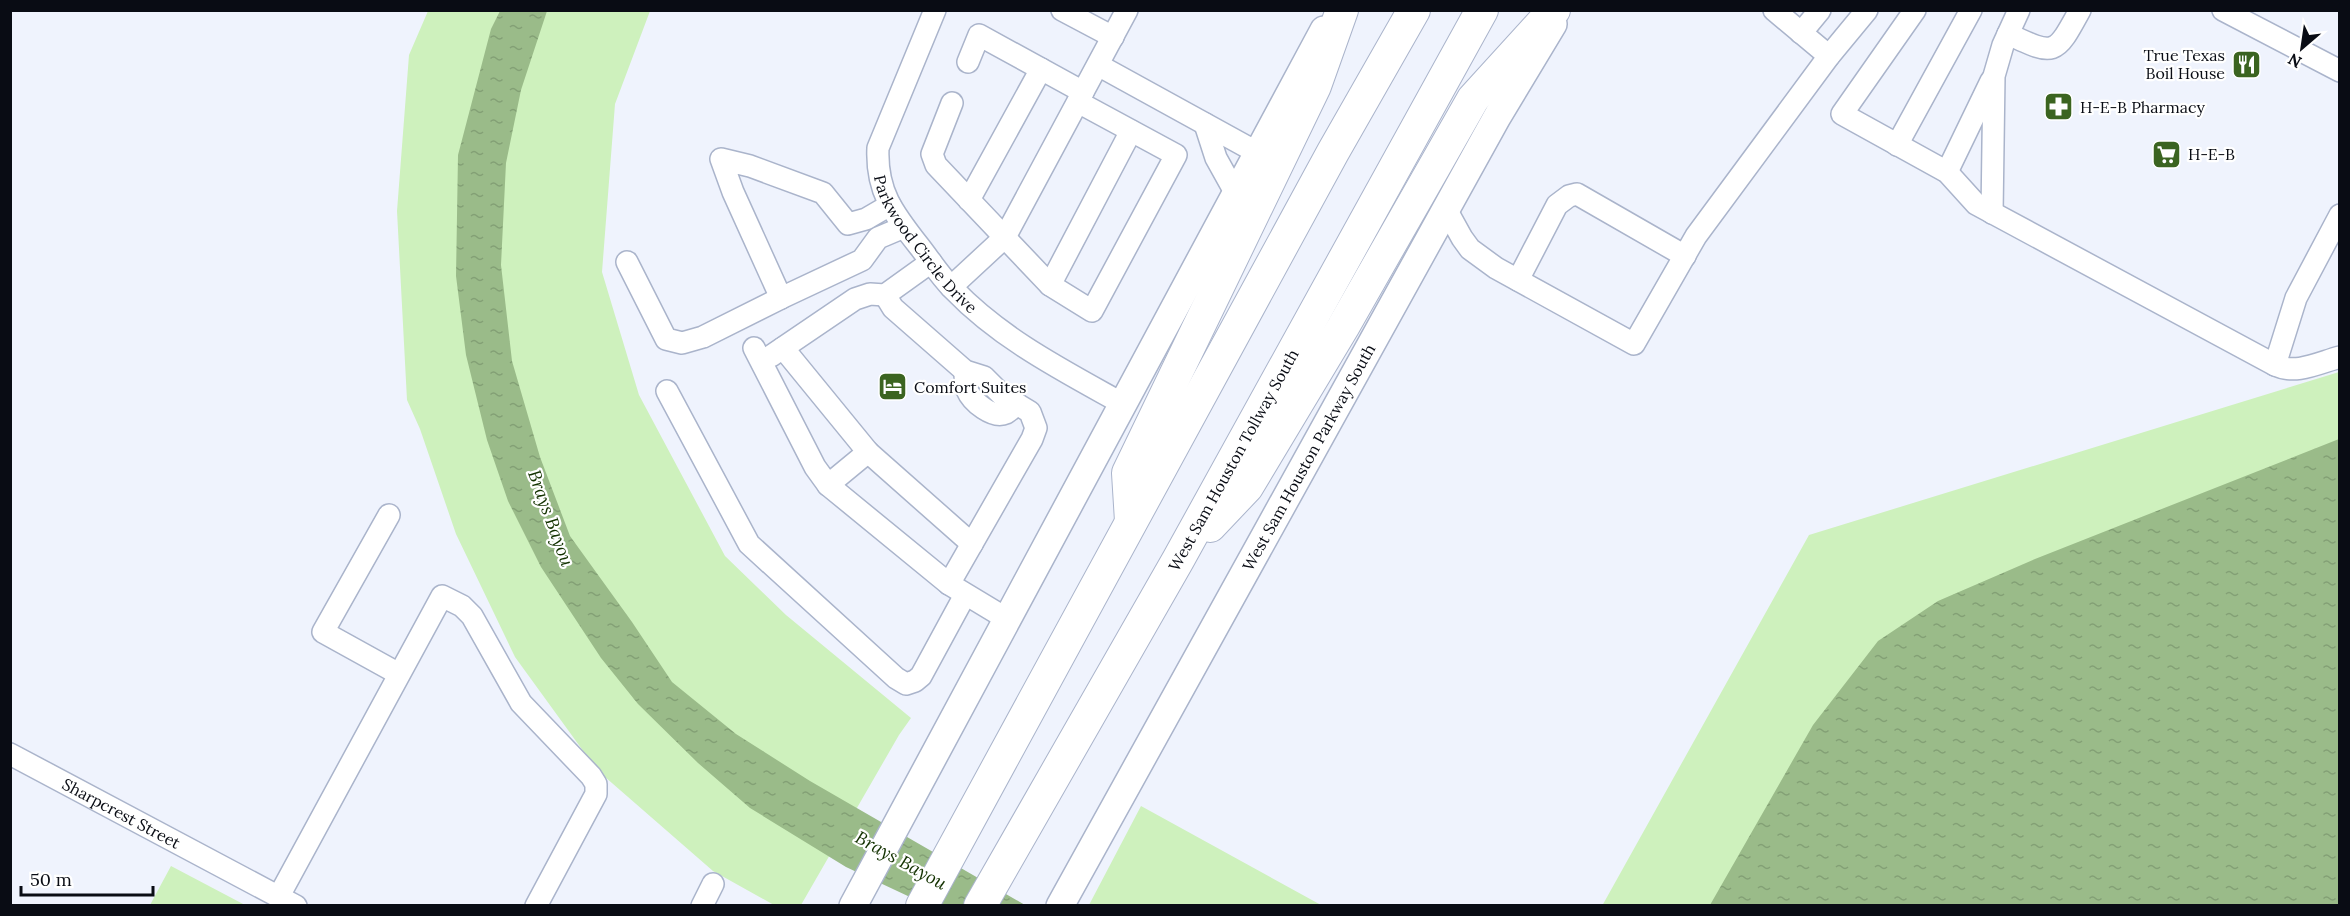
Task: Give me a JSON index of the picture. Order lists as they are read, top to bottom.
{
  "streets": {
    "highway": ["West Sam Houston Tollway South"],
    "main road": ["West Sam Houston Parkway South"],
    "street": ["Parkwood Circle Drive", "Sharpcrest Street"]
  },
  "water": ["Brays Bayou"],
  "places": {
    "restaurant": ["True Texas Boil House"],
    "pharmacy": ["H-E-B Pharmacy"],
    "supermarket": ["H-E-B"],
    "hotel": ["Comfort Suites"]
  },
  "scale_bar": "50 m",
  "north": "bottom left"
}
